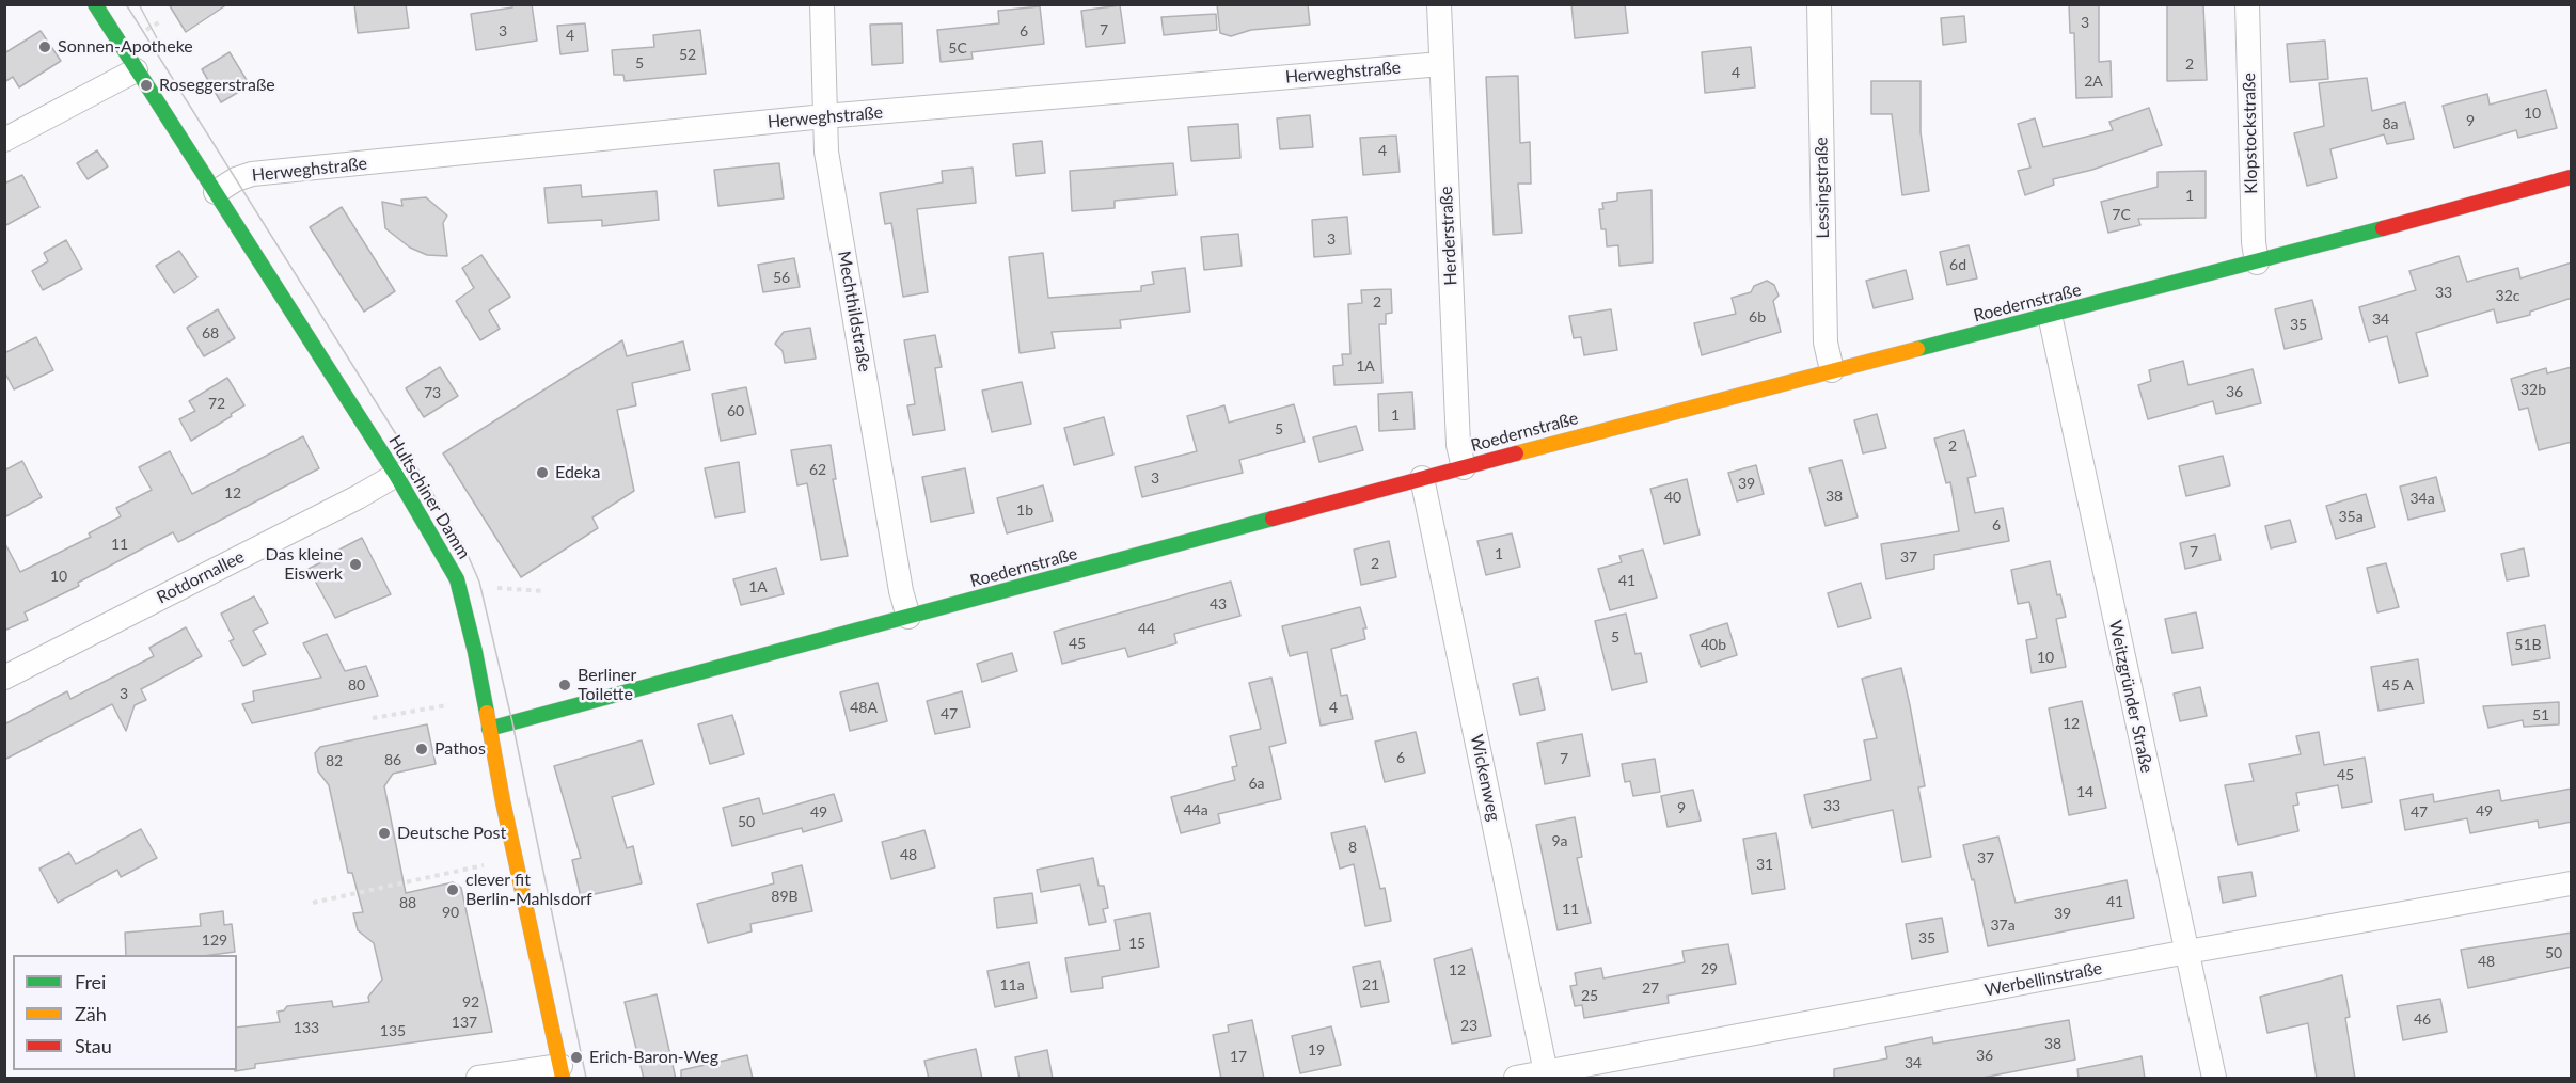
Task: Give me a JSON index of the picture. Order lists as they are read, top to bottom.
{
  "streets": {
    "street": [
      "Herweghstraße",
      "Klopstockstraße",
      "Lessingstraße",
      "Herderstraße",
      "Roedernstraße",
      "Mechthildstraße",
      "Hultschiner Damm",
      "Rotdornallee",
      "Weitzgründer Straße",
      "Wickenweg",
      "Werbellinstraße"
    ]
  },
  "crossings": [
    ["Herweghstraße", "Herderstraße"],
    ["Herweghstraße", "Mechthildstraße"],
    ["Herweghstraße", "Hultschiner Damm"],
    ["Klopstockstraße", "Roedernstraße"],
    ["Lessingstraße", "Roedernstraße"],
    ["Herderstraße", "Roedernstraße"],
    ["Roedernstraße", "Mechthildstraße"],
    ["Roedernstraße", "Hultschiner Damm"],
    ["Roedernstraße", "Weitzgründer Straße"],
    ["Roedernstraße", "Wickenweg"],
    ["Hultschiner Damm", "Rotdornallee"],
    ["Weitzgründer Straße", "Werbellinstraße"],
    ["Wickenweg", "Werbellinstraße"]
  ],
  "places": [
    "Sonnen-Apotheke",
    "Roseggerstraße",
    "Edeka",
    "Das kleine Eiswerk",
    "Berliner Toilette",
    "Pathos",
    "Deutsche Post",
    "clever fit Berlin-Mahlsdorf",
    "Erich-Baron-Weg"
  ],
  "house_numbers": [
    "3",
    "7",
    "3",
    "6",
    "4",
    "5C",
    "52",
    "5",
    "2",
    "4",
    "2A",
    "10",
    "9",
    "8a",
    "4",
    "1",
    "7C",
    "3",
    "6d",
    "56",
    "33",
    "32c",
    "2",
    "6b",
    "34",
    "35",
    "68",
    "1A",
    "32b",
    "36",
    "73",
    "72",
    "60",
    "1",
    "5",
    "2",
    "62",
    "3",
    "39",
    "12",
    "38",
    "40",
    "34a",
    "1b",
    "35a",
    "6",
    "11",
    "7",
    "1",
    "37",
    "2",
    "10",
    "41",
    "1A",
    "43",
    "44",
    "5",
    "45",
    "40b",
    "51B",
    "10",
    "80",
    "45 A",
    "3",
    "48A",
    "4",
    "47",
    "51",
    "12",
    "6",
    "7",
    "86",
    "82",
    "45",
    "6a",
    "14",
    "33",
    "9",
    "44a",
    "49",
    "49",
    "47",
    "50",
    "9a",
    "8",
    "48",
    "37",
    "31",
    "89B",
    "41",
    "88",
    "11",
    "90",
    "39",
    "37a",
    "35",
    "129",
    "15",
    "50",
    "48",
    "29",
    "12",
    "11a",
    "21",
    "27",
    "25",
    "92",
    "46",
    "137",
    "23",
    "133",
    "135",
    "38",
    "19",
    "36",
    "17",
    "34"
  ],
  "legend": ["Frei", "Zäh", "Stau"]
}
